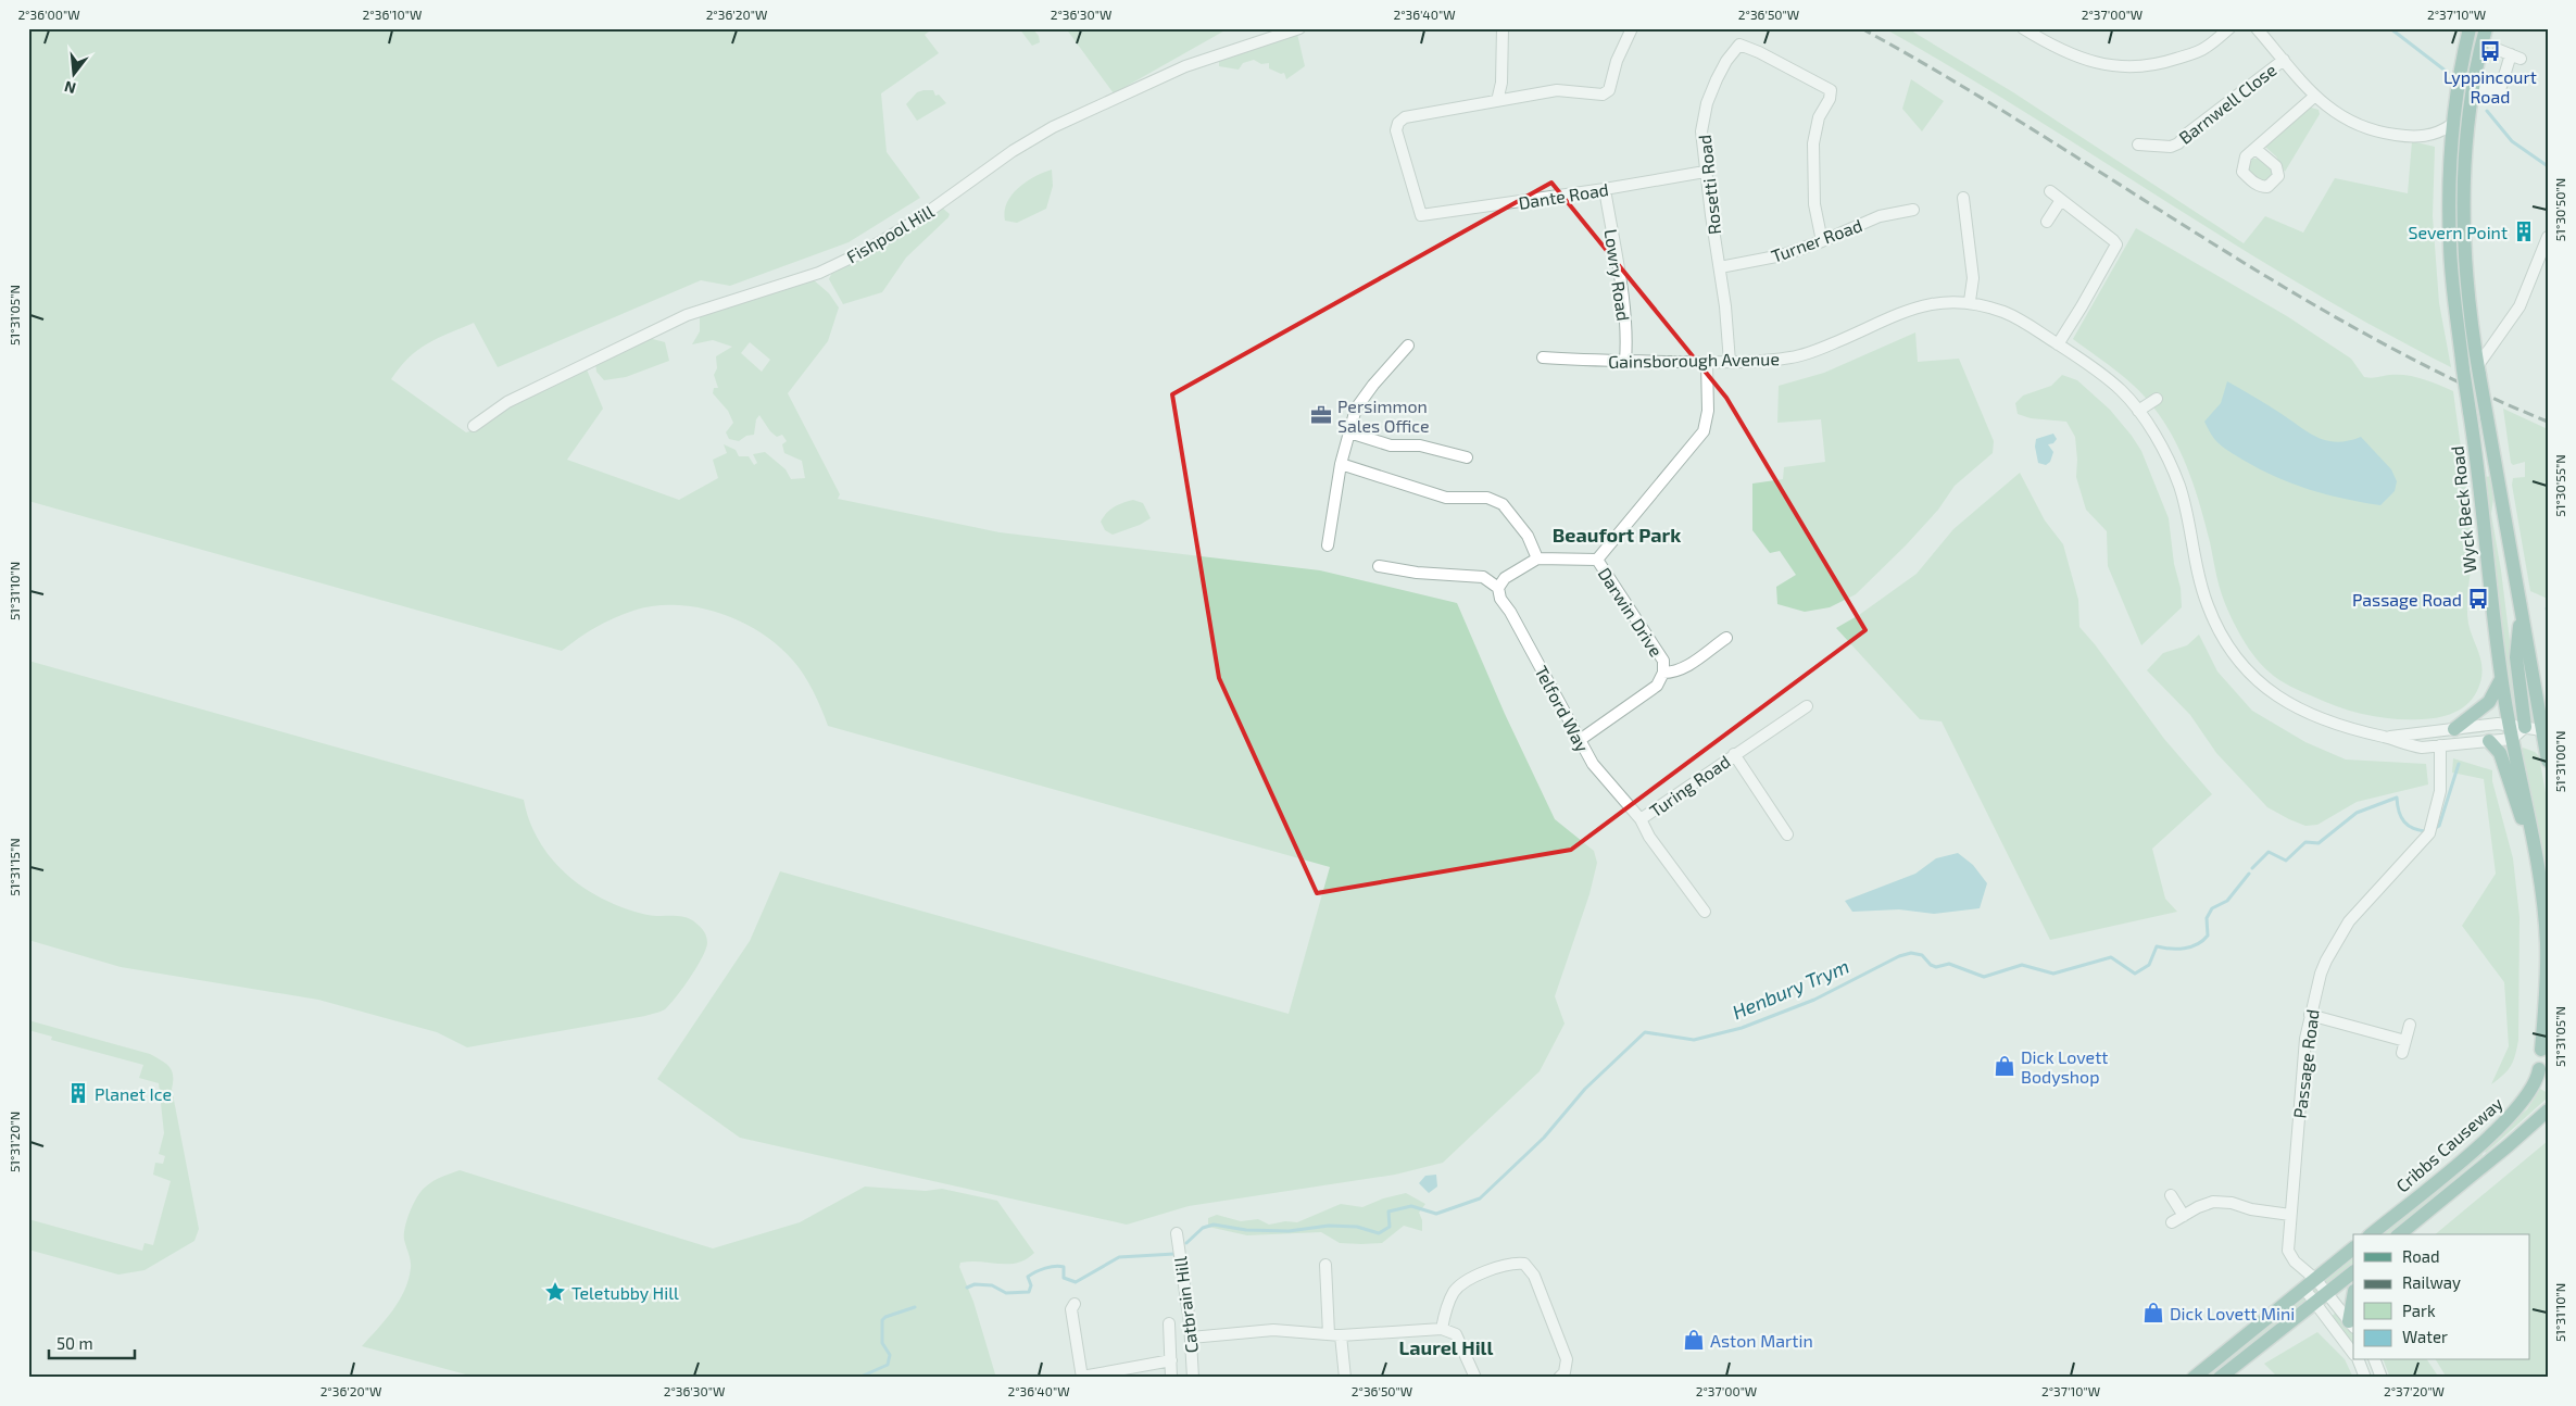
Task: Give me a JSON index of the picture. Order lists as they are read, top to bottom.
{
  "streets": {
    "main road": ["Wyck Beck Road", "Cribbs Causeway"],
    "street": [
      "Barnwell Close",
      "Rosetti Road",
      "Dante Road",
      "Fishpool Hill",
      "Turner Road",
      "Lowry Road",
      "Gainsborough Avenue",
      "Darwin Drive",
      "Telford Way",
      "Turing Road",
      "Passage Road",
      "Catbrain Hill"
    ]
  },
  "crossings": [
    ["Rosetti Road", "Dante Road"],
    ["Rosetti Road", "Turner Road"],
    ["Rosetti Road", "Gainsborough Avenue"],
    ["Dante Road", "Lowry Road"],
    ["Lowry Road", "Gainsborough Avenue"],
    ["Gainsborough Avenue", "Wyck Beck Road"],
    ["Gainsborough Avenue", "Darwin Drive"],
    ["Gainsborough Avenue", "Passage Road"],
    ["Wyck Beck Road", "Cribbs Causeway"],
    ["Darwin Drive", "Telford Way"],
    ["Telford Way", "Turing Road"]
  ],
  "districts": ["Beaufort Park", "Laurel Hill"],
  "water": ["Henbury Trym"],
  "places": {
    "bus stop": ["Lyppincourt Road", "Passage Road"],
    "building": ["Severn Point", "Planet Ice"],
    "office": ["Persimmon Sales Office"],
    "shop": ["Dick Lovett Bodyshop", "Dick Lovett Mini", "Aston Martin"],
    "place": ["Teletubby Hill"]
  },
  "legend": [
    "Road",
    "Railway",
    "Park",
    "Water"
  ],
  "scale_bar": "50 m",
  "north": "bottom",
  "coordinates": [
    "2°36'00\"W",
    "2°36'10\"W",
    "2°36'20\"W",
    "2°36'30\"W",
    "2°36'40\"W",
    "2°36'50\"W",
    "2°37'00\"W",
    "2°37'10\"W",
    "51°30'50\"N",
    "51°31'05\"N",
    "51°30'55\"N",
    "51°31'10\"N",
    "51°31'00\"N",
    "51°31'15\"N",
    "51°31'20\"N",
    "2°37'20\"W"
  ]
}
